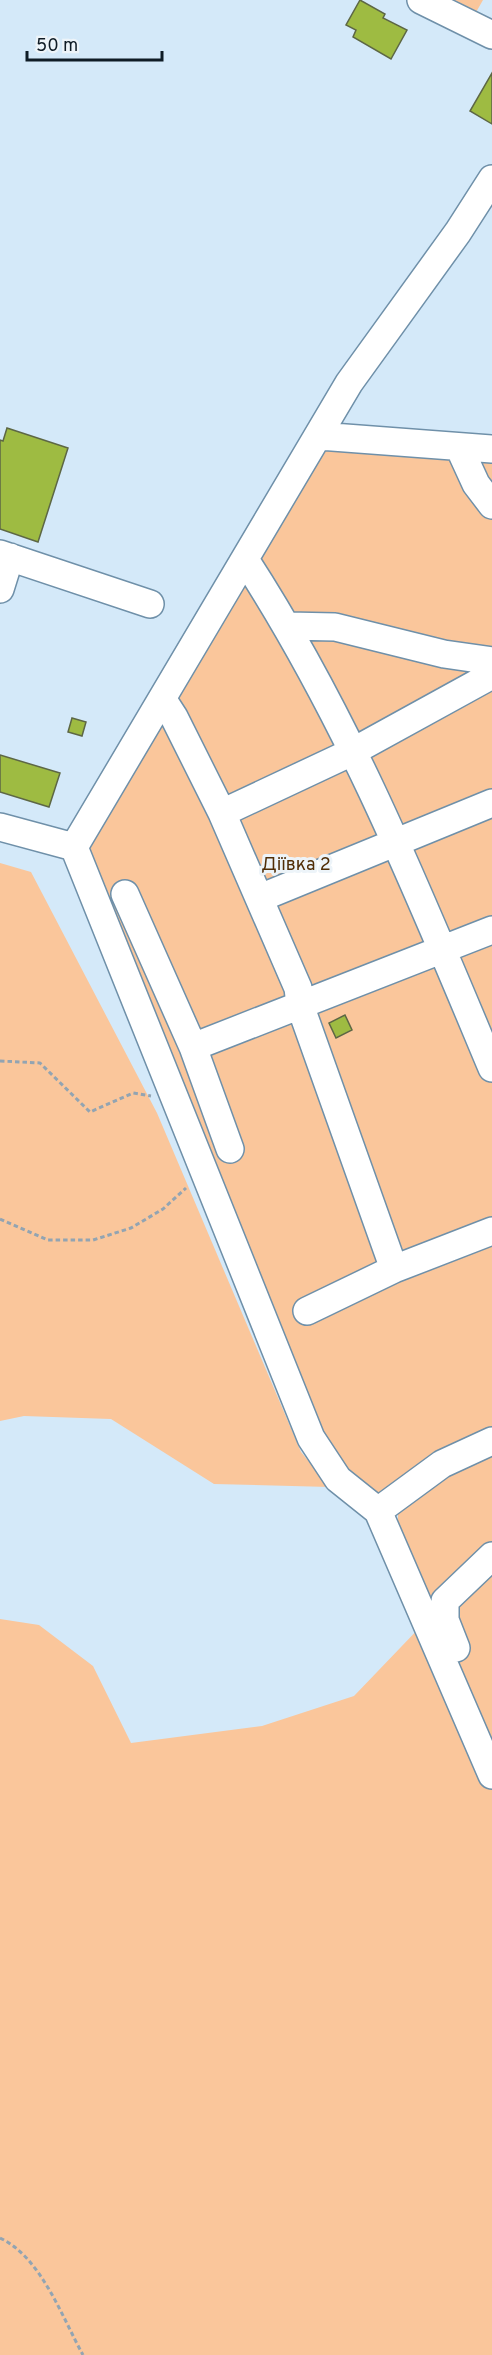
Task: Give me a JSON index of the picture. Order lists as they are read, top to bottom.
{
  "parks": ["Діївка 2"],
  "scale_bar": "50 m"
}
